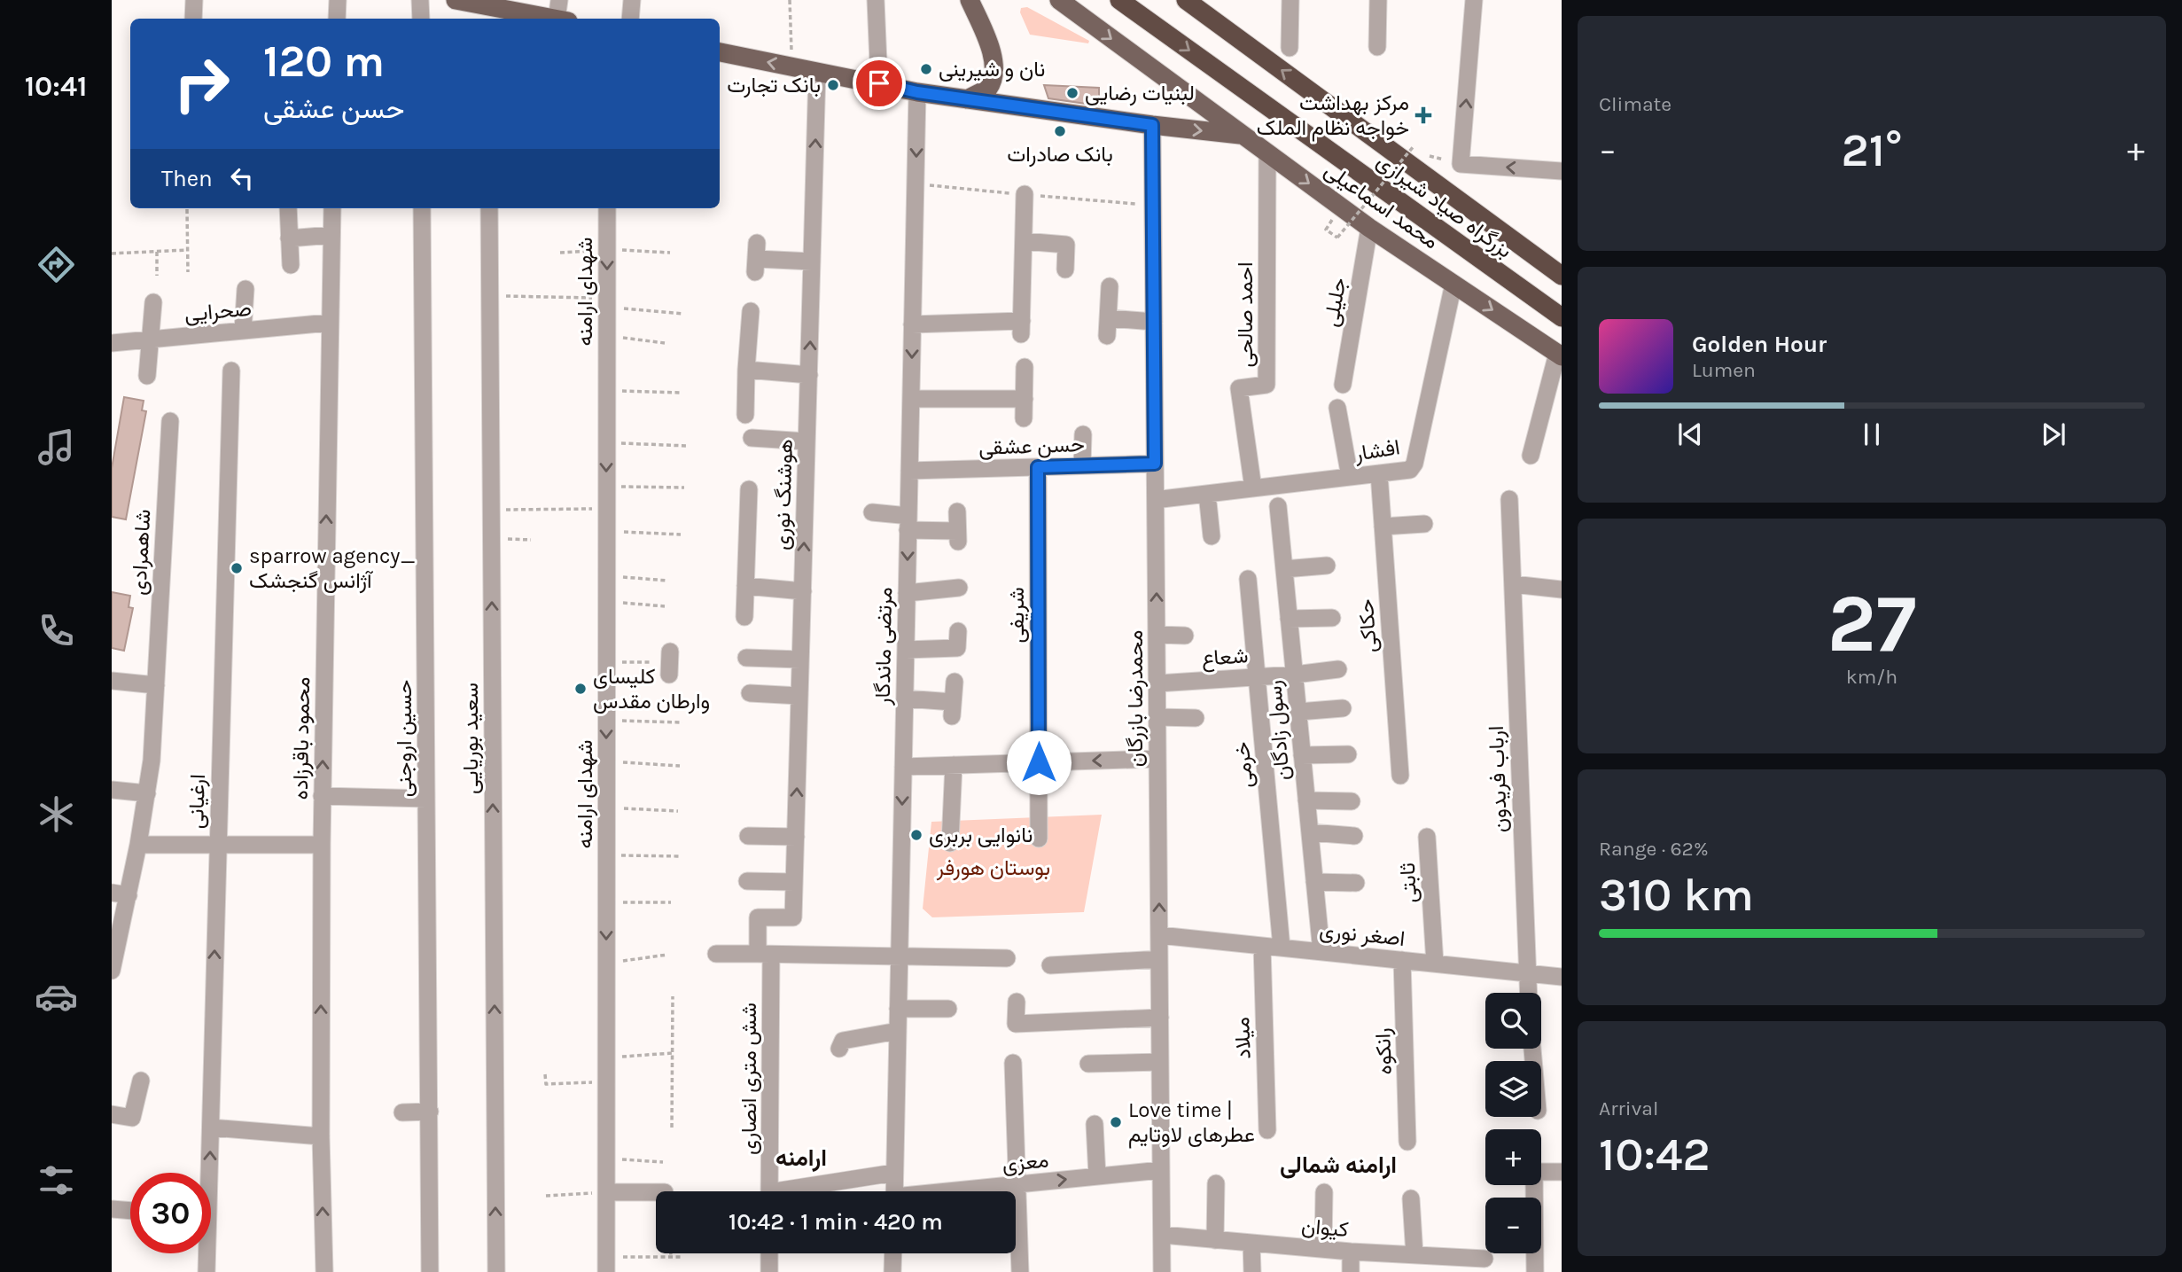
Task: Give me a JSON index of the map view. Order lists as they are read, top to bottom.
{
  "streets": {
    "highway": ["بزرگراه صیاد شیرازی"],
    "main road": ["محمد اسماعیلی"],
    "street": [
      "شهدای ارامنه",
      "جلیلی",
      "صحرایی",
      "احمد صالحی",
      "حسن عشقی",
      "افشار",
      "هوشنگ نوری",
      "شاهمرادی",
      "شریفی",
      "حکاکی",
      "مرتضی ماندگار",
      "شعاع",
      "محمدرضا بازرگان",
      "رسول زادگان",
      "محمود باقرزاده",
      "حسین اروجنی",
      "سعید بوریایی",
      "خرمی",
      "ارباب فریدون",
      "ارغیانی",
      "ثابتی",
      "اصغر نوری",
      "میلاد",
      "رانکوه",
      "شش متری انصاری",
      "معزی",
      "کیوان"
    ]
  },
  "crossings": [
    ["محمد اسماعیلی", "جلیلی"],
    ["محمد اسماعیلی", "احمد صالحی"],
    ["محمد اسماعیلی", "افشار"],
    ["صحرایی", "محمود باقرزاده"],
    ["احمد صالحی", "افشار"],
    ["حسن عشقی", "شریفی"],
    ["حسن عشقی", "مرتضی ماندگار"],
    ["حسن عشقی", "محمدرضا بازرگان"],
    ["افشار", "حکاکی"],
    ["هوشنگ نوری", "شش متری انصاری"],
    ["شعاع", "محمدرضا بازرگان"],
    ["شعاع", "رسول زادگان"],
    ["شعاع", "خرمی"],
    ["محمدرضا بازرگان", "اصغر نوری"],
    ["محمدرضا بازرگان", "معزی"],
    ["محمدرضا بازرگان", "کیوان"],
    ["رسول زادگان", "اصغر نوری"],
    ["خرمی", "اصغر نوری"],
    ["ارباب فریدون", "اصغر نوری"],
    ["ثابتی", "اصغر نوری"],
    ["اصغر نوری", "میلاد"],
    ["اصغر نوری", "رانکوه"]
  ],
  "one_way": [
    "محمد اسماعیلی",
    "هوشنگ نوری",
    "مرتضی ماندگار",
    "محمود باقرزاده",
    "سعید بوریایی",
    "ارغیانی",
    "معزی"
  ],
  "districts": ["ارامنه", "ارامنه شمالی"],
  "parks": ["بوستان هورفر"],
  "places": {
    "other": [
      "نان و شیرینی",
      "بانک تجارت",
      "لبنیات رضایی",
      "بانک صادرات",
      "sparrow agency_ آژانس گنجشک",
      "کلیسای وارطان مقدس",
      "نانوایی بربری",
      "Love time | عطرهای لاوتایم"
    ],
    "health": ["مرکز بهداشت خواجه نظام الملک"]
  },
  "page": {
    "tabs": "10:41",
    "tile": [
      "Climate",
      ["27", "km/h"],
      ["Range · 62%", "310 km"],
      ["Arrival", "10:42"]
    ],
    "turn": ["120 m", "حسن عشقی"],
    "heat": ["−", "21°", "+"],
    "then": "Then",
    "song": ["Golden Hour", "Lumen"],
    "map_buttons": ["+", "−"],
    "limit": "30",
    "trip": "10:42 · 1 min · 420 m"
  }
}
